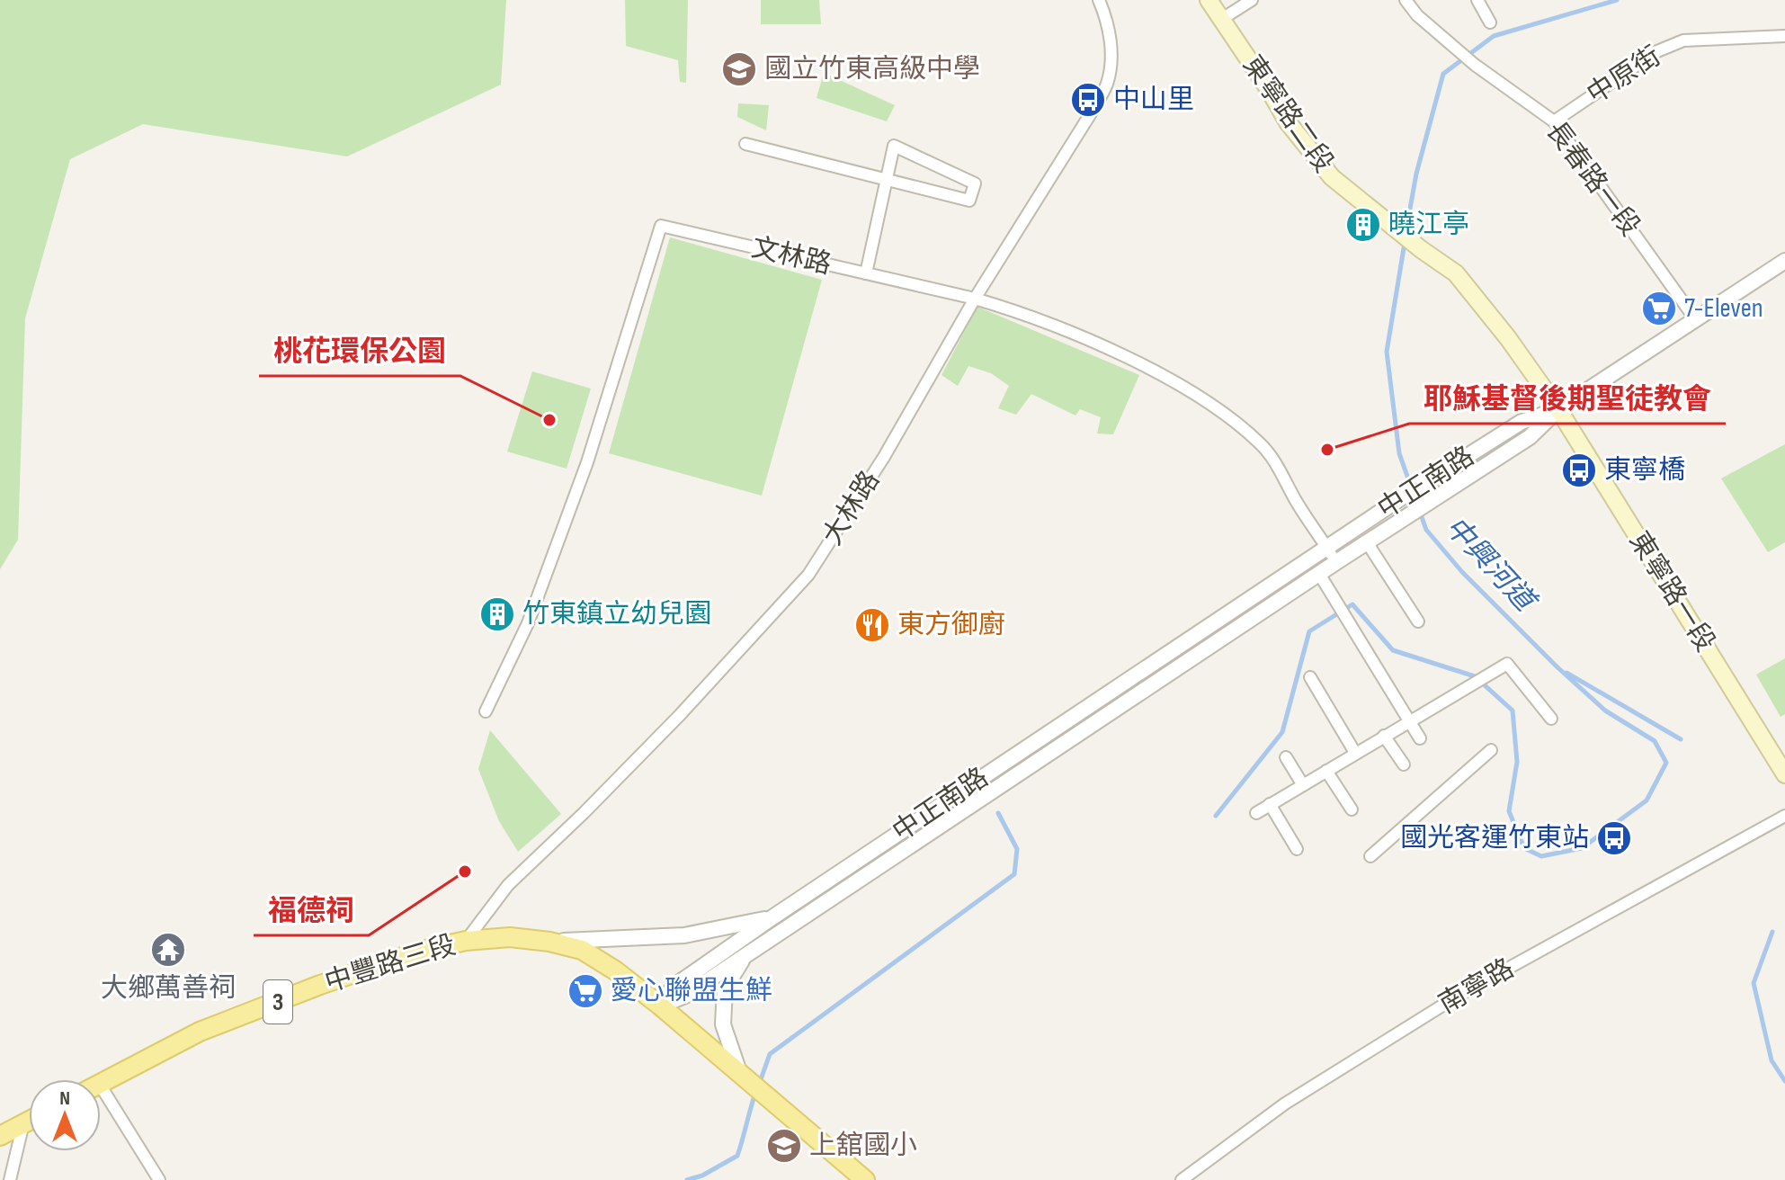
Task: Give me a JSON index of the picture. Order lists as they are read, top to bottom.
{
  "streets": {
    "main road": [
      "東寧路二段",
      "東寧路一段",
      "中豐路三段",
      "3"
    ],
    "street": [
      "中原街",
      "長春路一段",
      "文林路",
      "中正南路",
      "大林路",
      "南寧路"
    ]
  },
  "crossings": [
    ["中原街", "長春路一段"],
    ["東寧路二段", "中正南路"],
    ["東寧路二段", "東寧路一段"],
    ["文林路", "中正南路"],
    ["文林路", "大林路"],
    ["中正南路", "東寧路一段"],
    ["中正南路", "中豐路三段"],
    ["中正南路", "3"],
    ["大林路", "中豐路三段"],
    ["中豐路三段", "3"]
  ],
  "water": ["中興河道"],
  "places": {
    "school or university": ["國立竹東高級中學", "上舘國小"],
    "bus stop": ["中山里", "東寧橋", "國光客運竹東站"],
    "building": ["曉江亭", "竹東鎮立幼兒園"],
    "supermarket": ["7-Eleven", "愛心聯盟生鮮"],
    "other": ["桃花環保公園", "耶穌基督後期聖徒教會", "福德祠"],
    "restaurant": ["東方御廚"],
    "temple": ["大鄉萬善祠"]
  },
  "north": "top"
}
